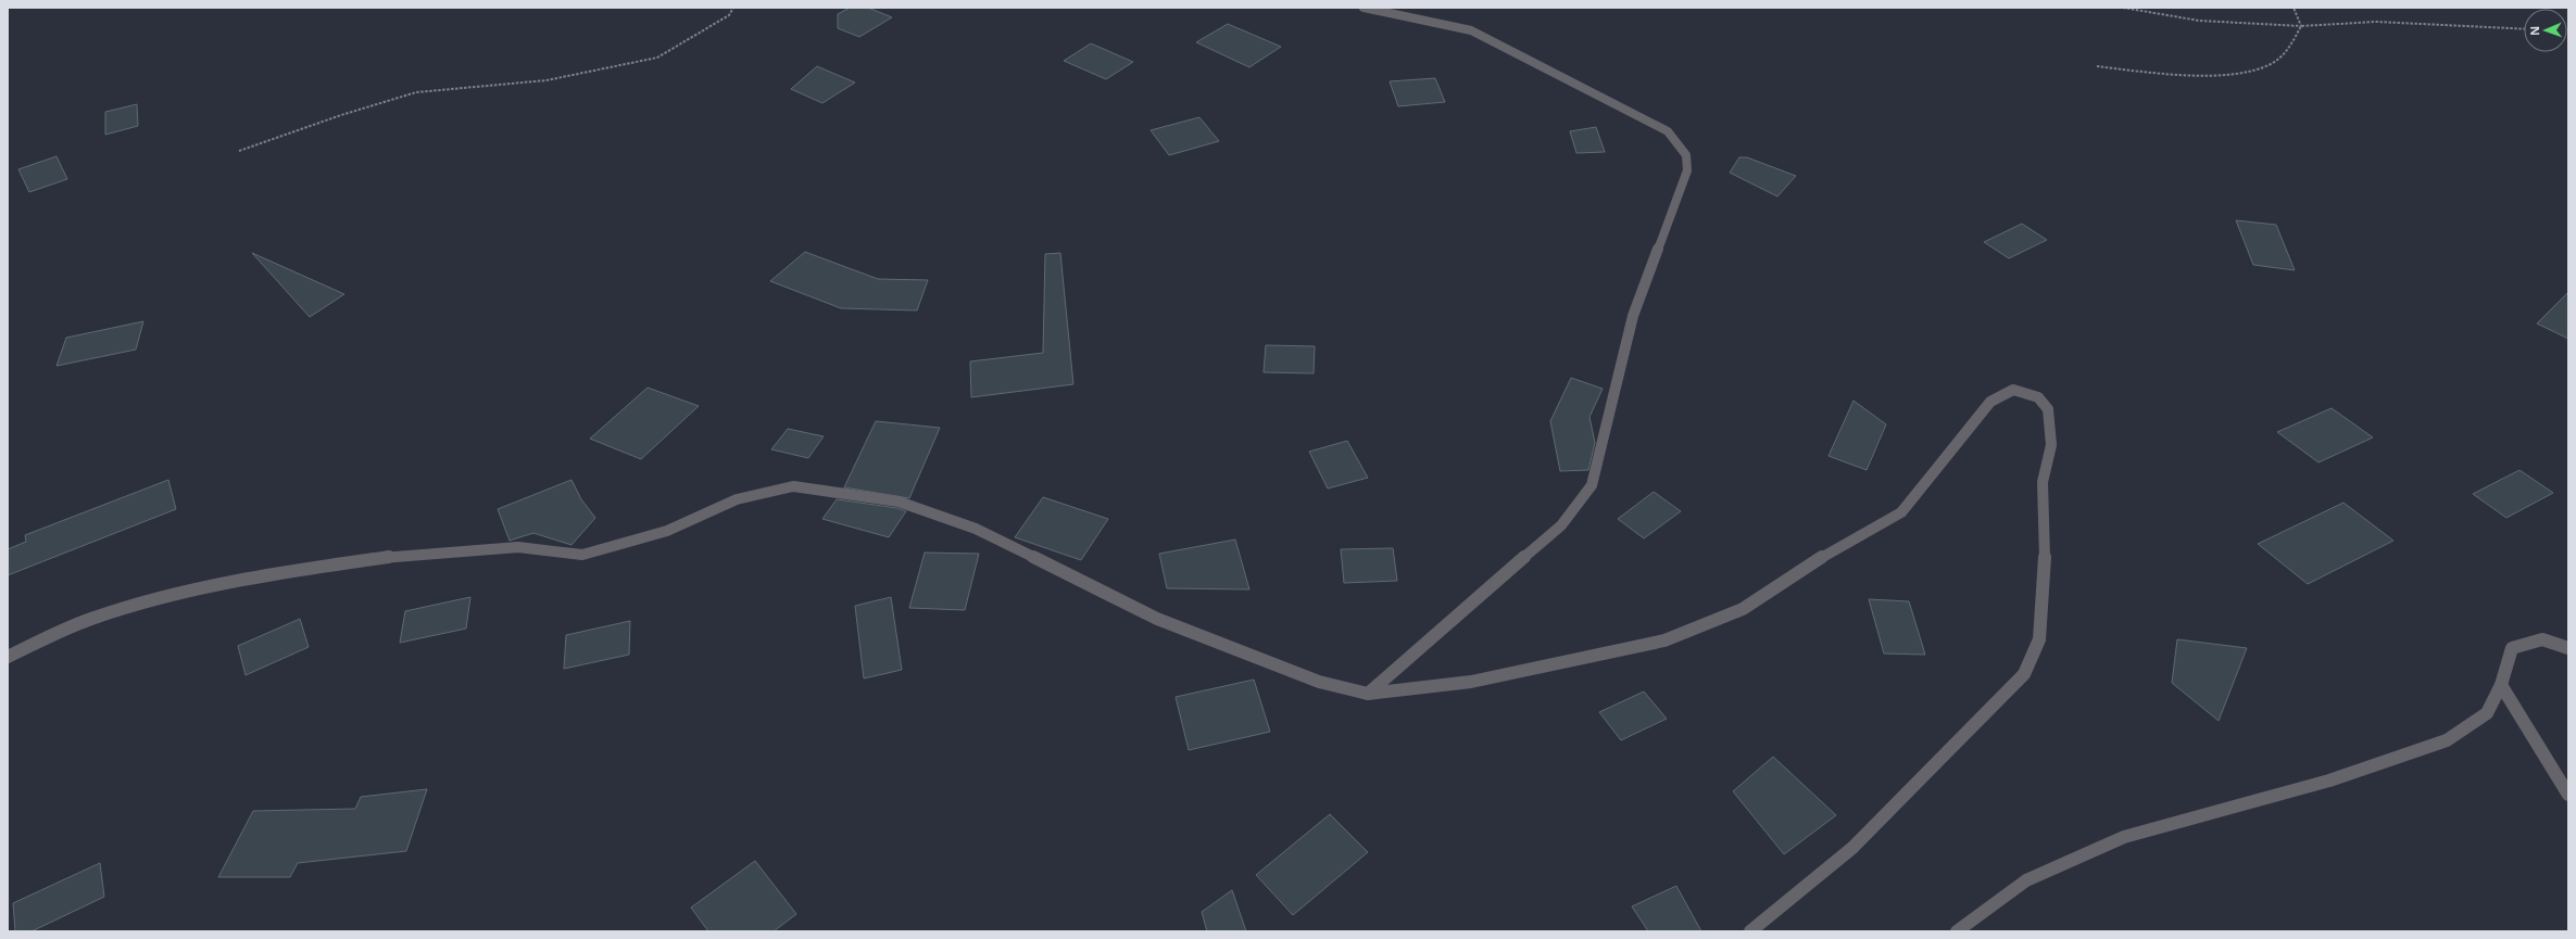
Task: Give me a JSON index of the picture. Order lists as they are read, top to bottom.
{
  "north": "left"
}
